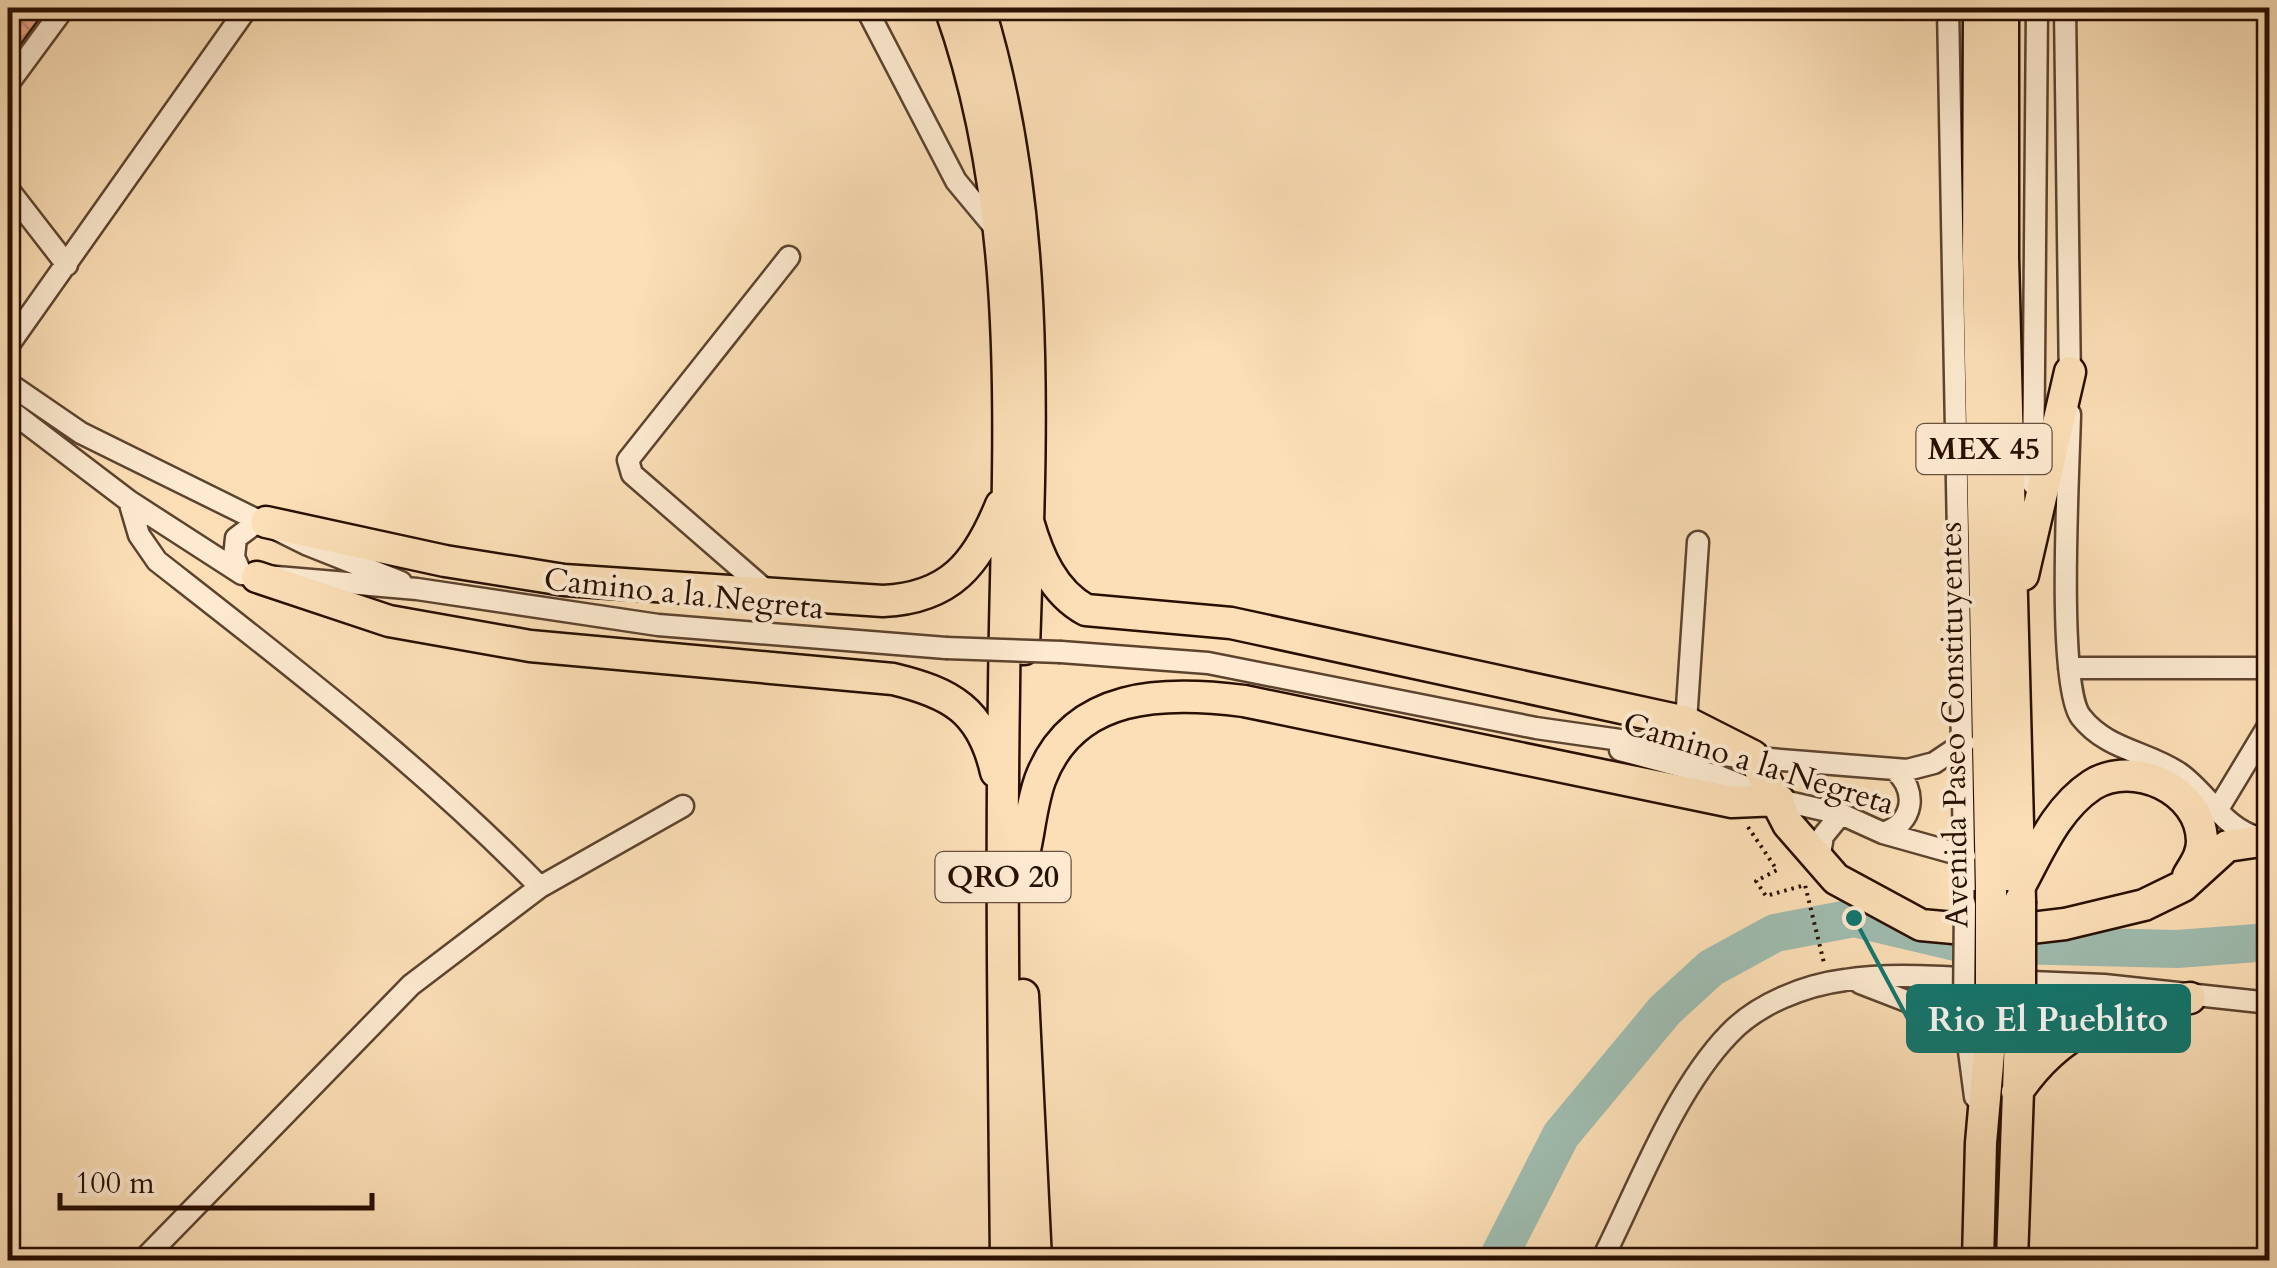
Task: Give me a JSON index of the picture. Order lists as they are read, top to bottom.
{
  "streets": {
    "highway": ["MEX 45", "Avenida Paseo Constituyentes", "QRO 20"],
    "street": ["Camino a la Negreta"]
  },
  "places": ["Rio El Pueblito"],
  "scale_bar": "100 m"
}
